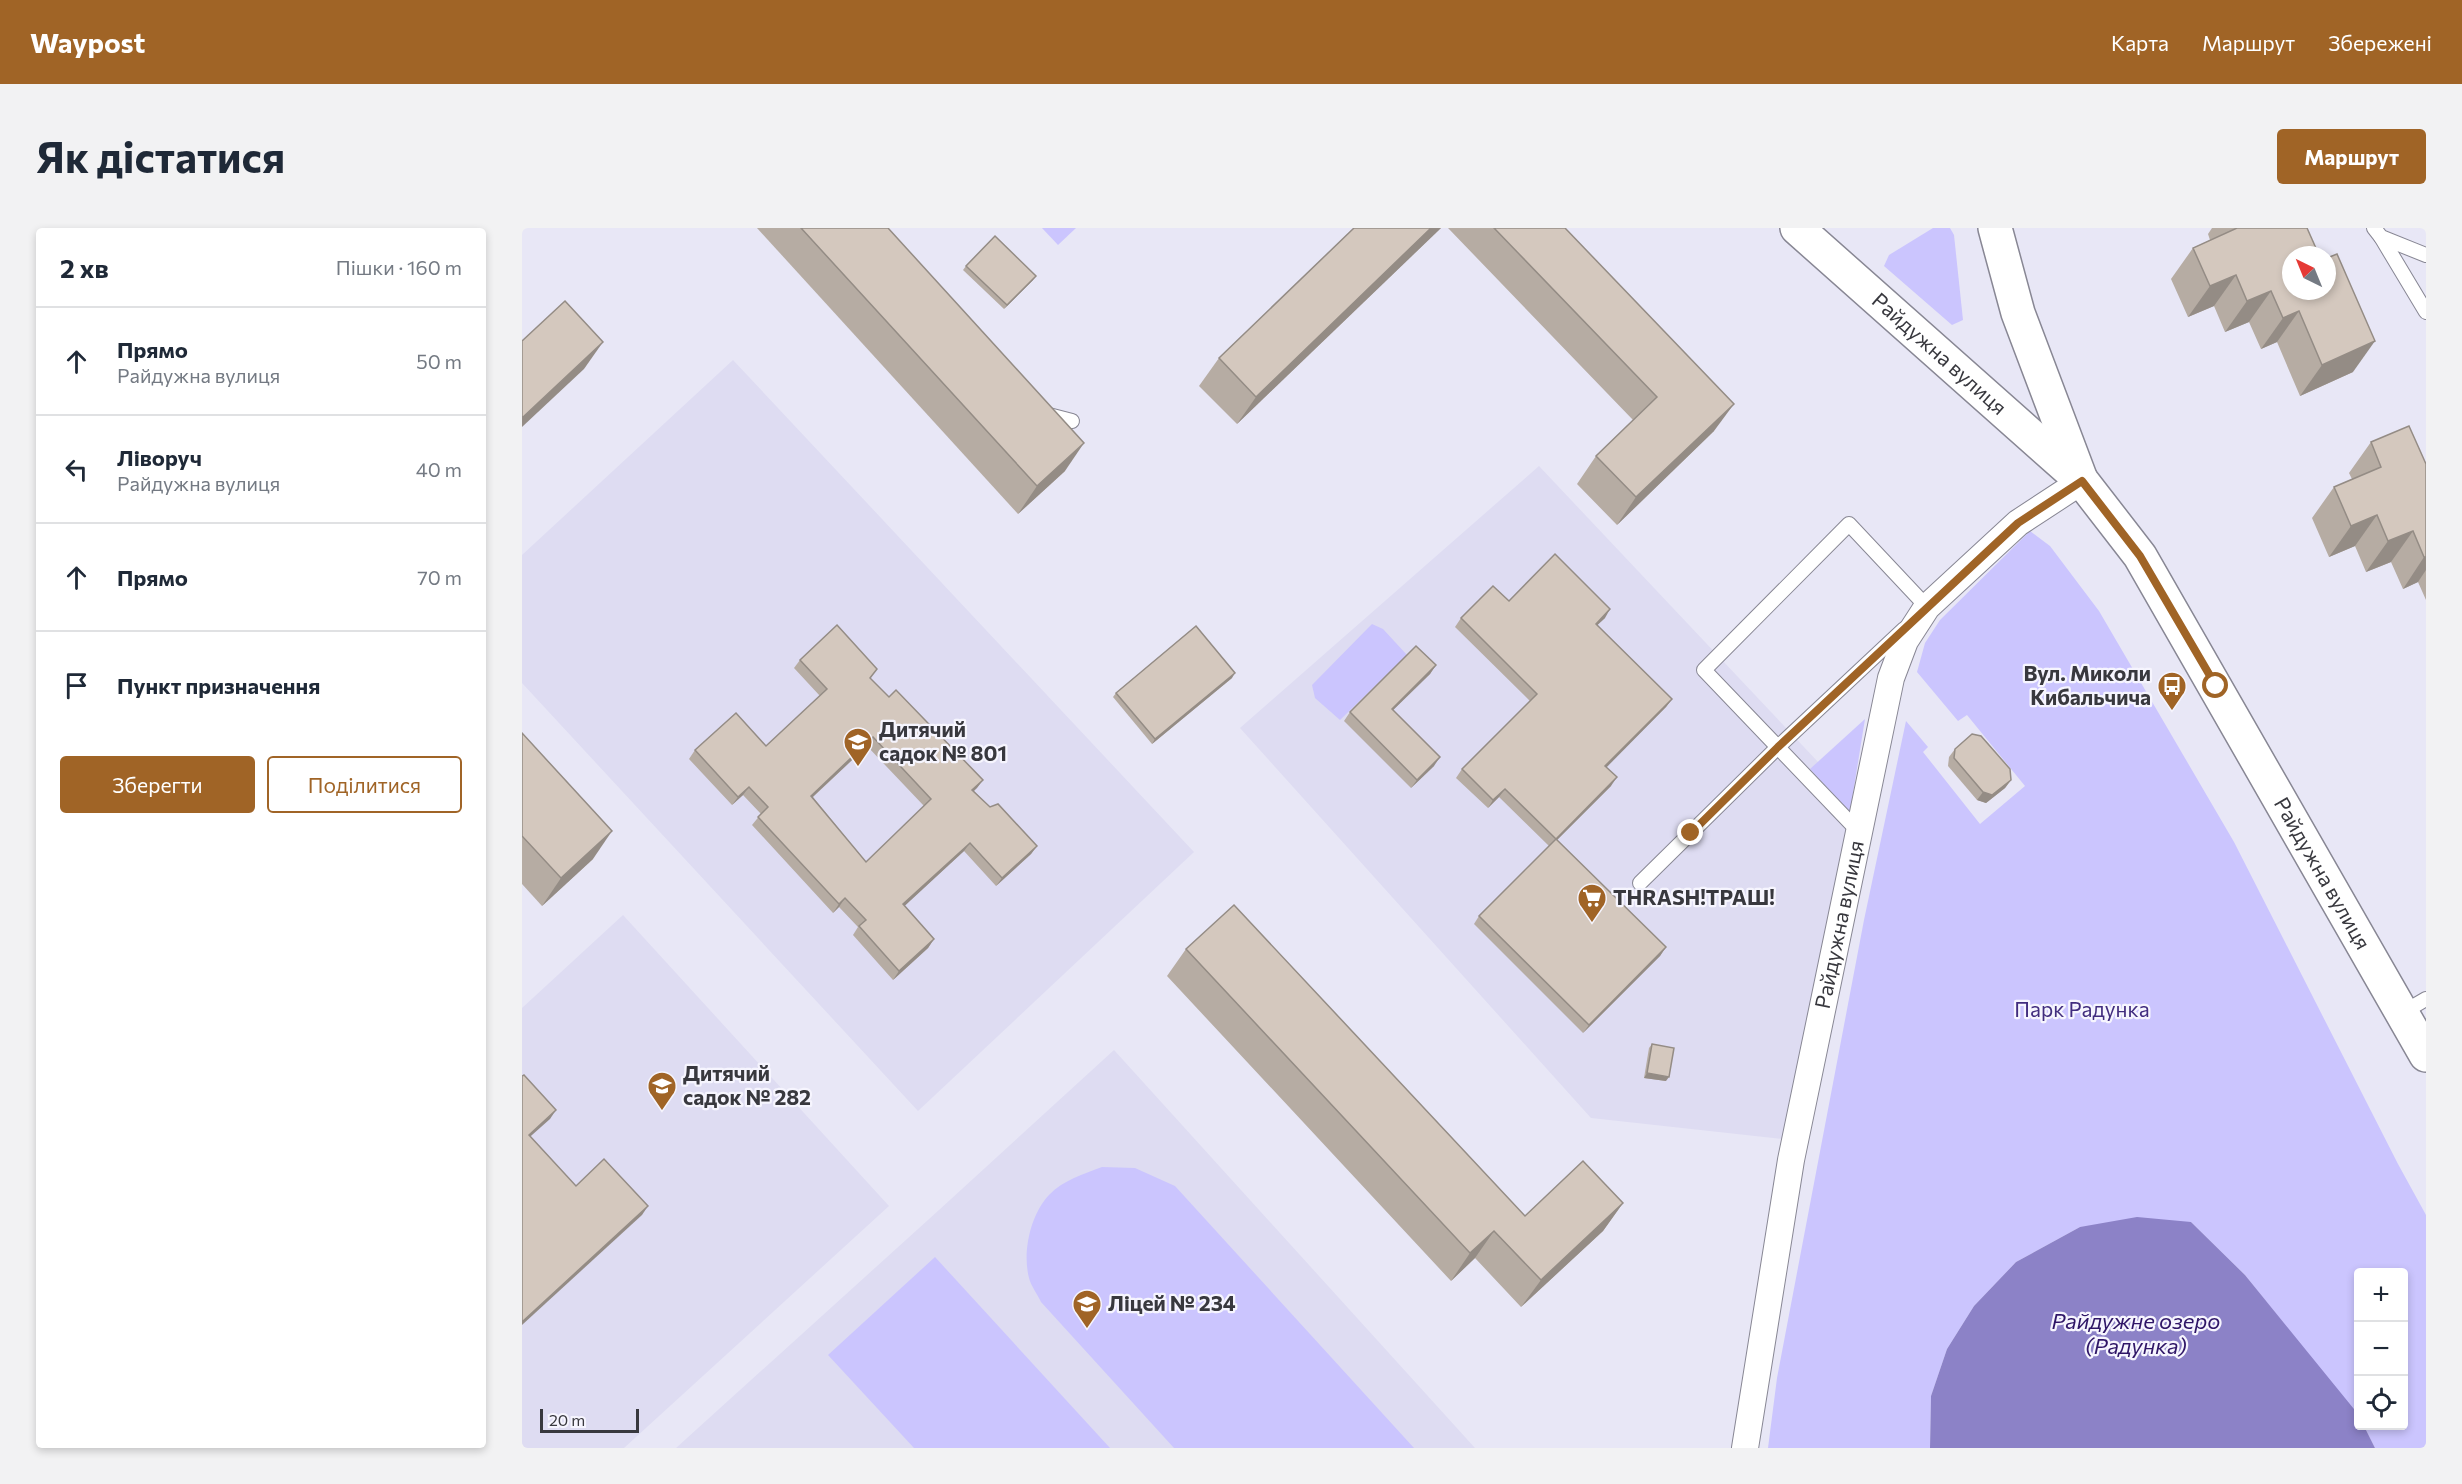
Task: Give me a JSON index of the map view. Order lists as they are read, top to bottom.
{
  "streets": {
    "street": ["Райдужна вулиця"]
  },
  "water": ["Райдужне озеро (Радунка)"],
  "parks": ["Парк Радунка"],
  "places": {
    "bus stop": ["Вул. Миколи Кибальчича"],
    "school or university": ["Дитячий садок № 801", "Дитячий садок № 282", "Ліцей № 234"],
    "supermarket": ["ТHRASH!ТРАШ!"]
  },
  "scale_bar": "20 m",
  "north": "top left",
  "page": {
    "header": "Waypost",
    "nav": ["Карта", "Маршрут", "Збережені"],
    "buttons": [
      "Маршрут",
      ["Зберегти", "Поділитися"]
    ],
    "title": "Як дістатися",
    "heading": ["2 хв", "Пішки · 160 m"],
    "list": [
      ["Прямо", "Райдужна вулиця", "50 m"],
      ["Ліворуч", "Райдужна вулиця", "40 m"],
      ["Прямо", "70 m"],
      "Пункт призначення"
    ],
    "map_buttons": ["+", "−"],
    "scale": "20 m"
  }
}
